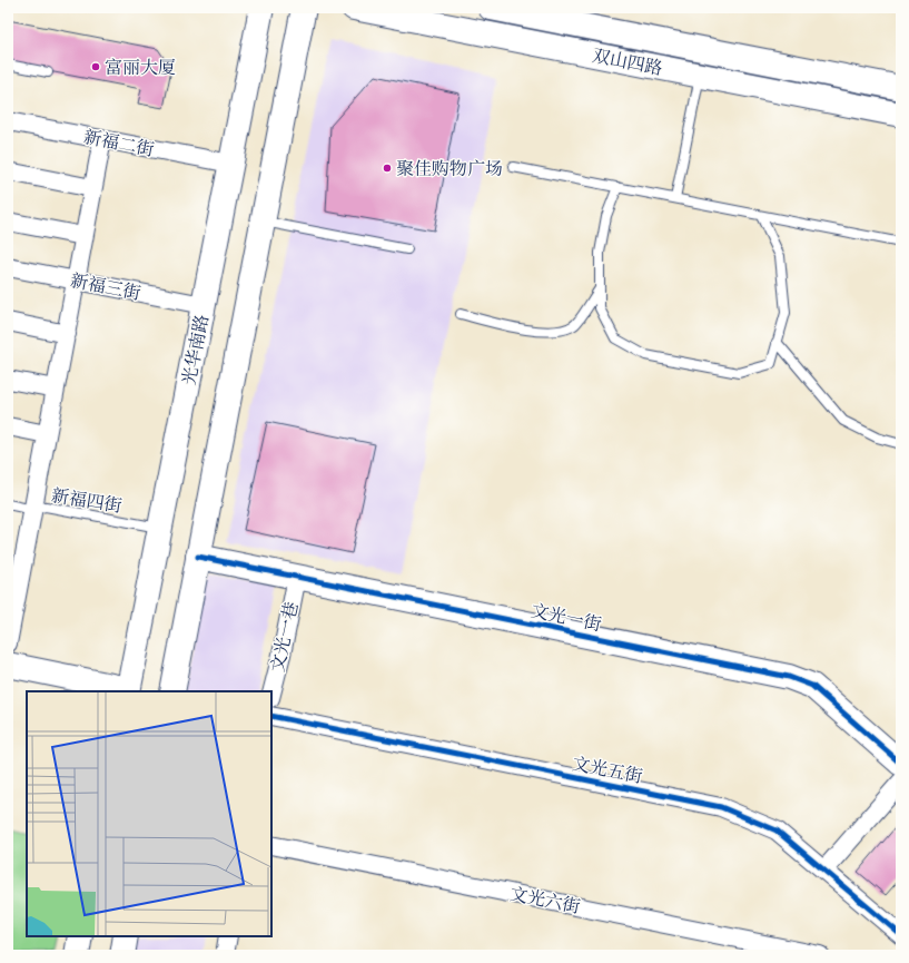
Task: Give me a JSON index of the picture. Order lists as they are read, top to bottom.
{
  "streets": {
    "main road": ["双山四路", "光华南路", "文光一街"],
    "street": [
      "新福二街",
      "新福三街",
      "文光一巷",
      "文光五街",
      "文光六街"
    ],
    "lane": ["新福四街"]
  },
  "crossings": [
    ["新福二街", "光华南路"],
    ["新福三街", "光华南路"],
    ["光华南路", "新福四街"],
    ["文光一街", "文光一巷"]
  ],
  "places": ["富丽大厦", "聚佳购物广场"]
}
